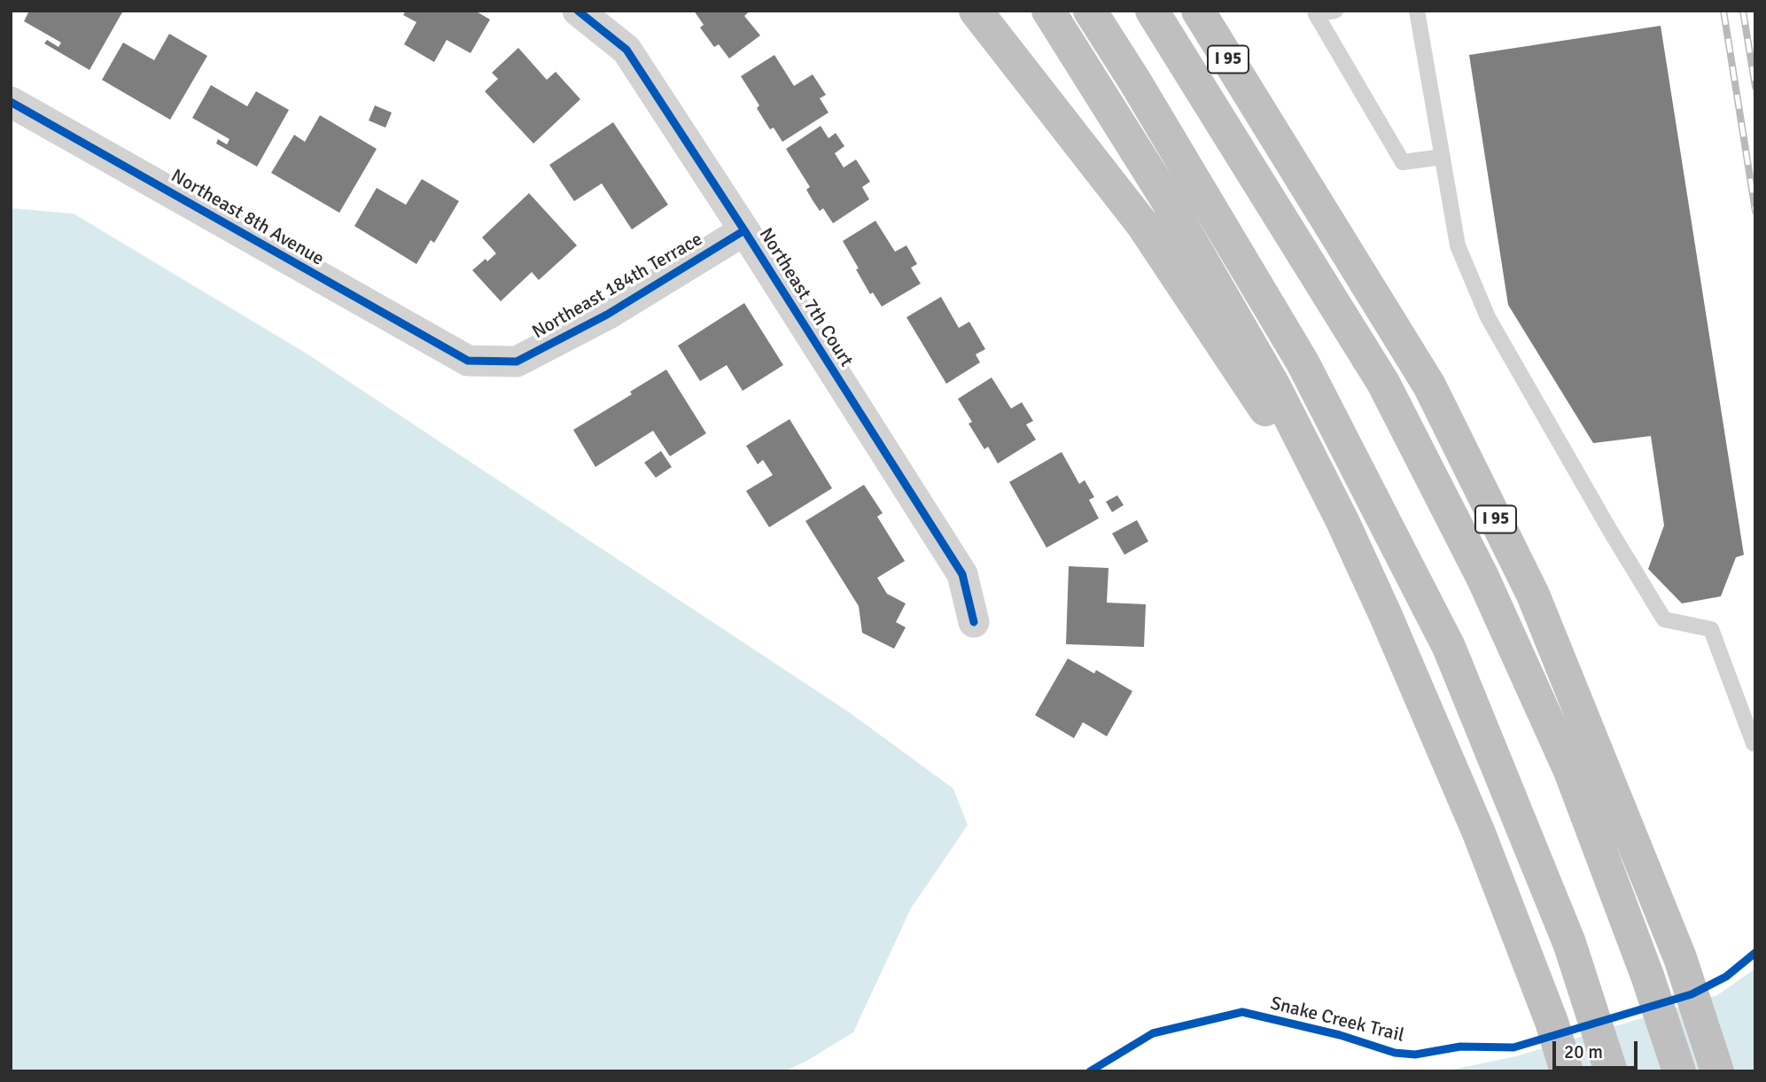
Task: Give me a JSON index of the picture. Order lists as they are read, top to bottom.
{
  "streets": {
    "highway": ["I 95"],
    "street": ["Northeast 8th Avenue", "Northeast 184th Terrace", "Northeast 7th Court"],
    "cycle path": ["Snake Creek Trail"]
  },
  "crossings": [
    ["Northeast 8th Avenue", "Northeast 184th Terrace"],
    ["Northeast 184th Terrace", "Northeast 7th Court"]
  ],
  "scale_bar": "20 m"
}
